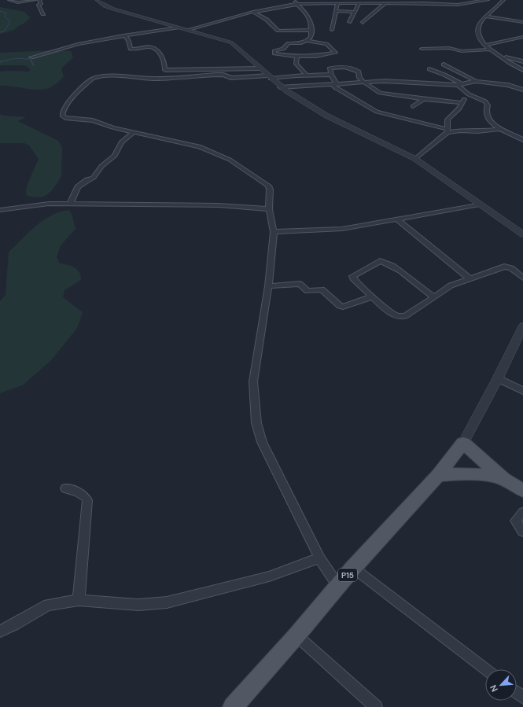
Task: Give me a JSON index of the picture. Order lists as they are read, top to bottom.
{
  "streets": {
    "main road": ["P15"]
  },
  "north": "bottom left"
}
